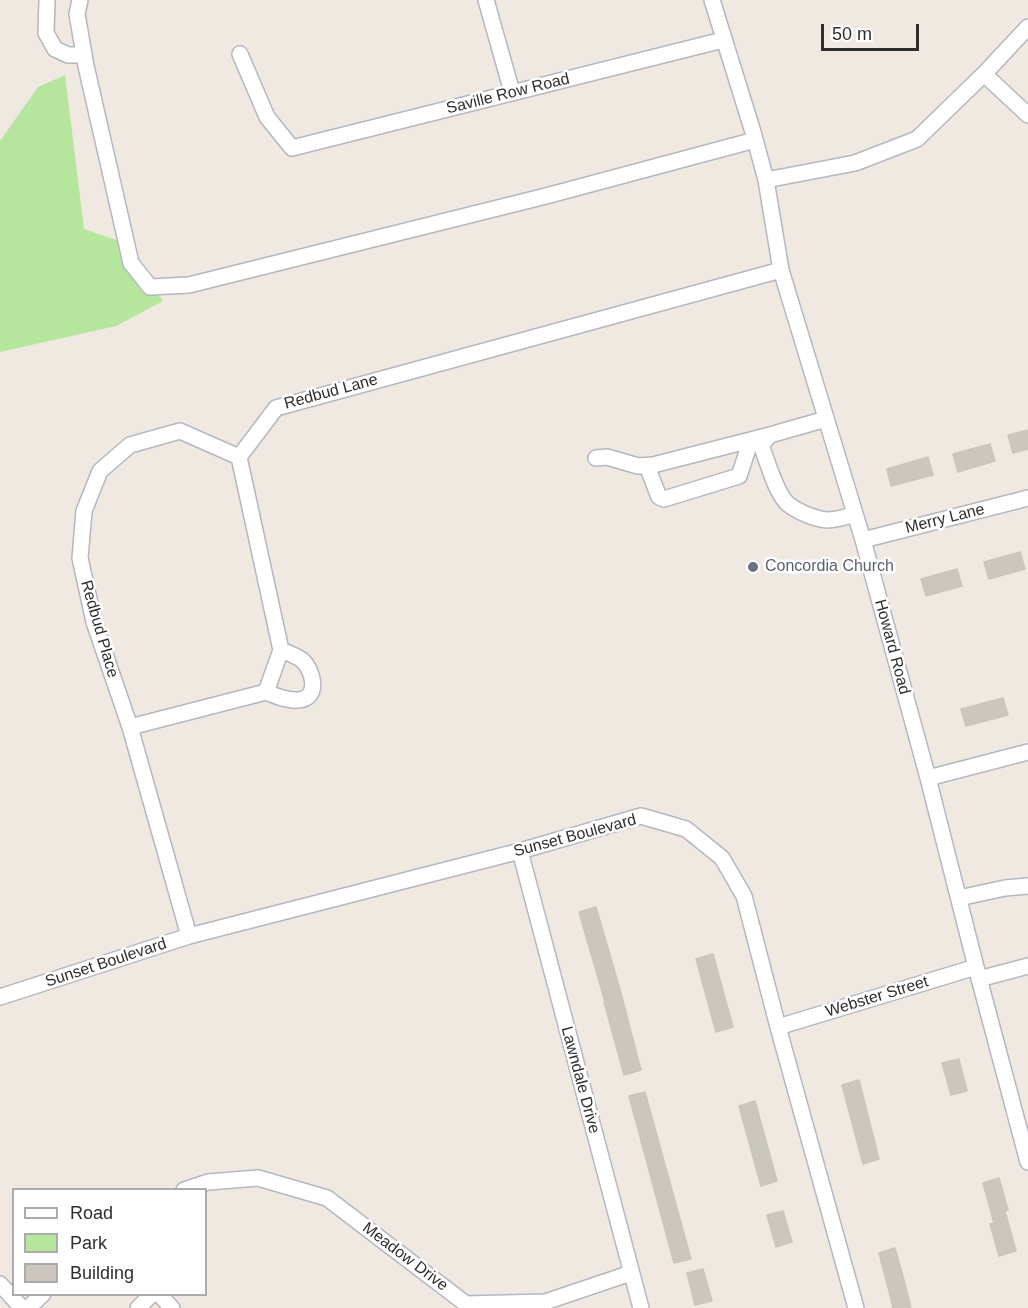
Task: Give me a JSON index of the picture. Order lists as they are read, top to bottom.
{
  "streets": {
    "street": [
      "Saville Row Road",
      "Redbud Lane",
      "Merry Lane",
      "Redbud Place",
      "Howard Road",
      "Sunset Boulevard",
      "Webster Street",
      "Lawndale Drive",
      "Meadow Drive"
    ]
  },
  "crossings": [
    ["Saville Row Road", "Howard Road"],
    ["Redbud Lane", "Redbud Place"],
    ["Redbud Lane", "Howard Road"],
    ["Merry Lane", "Howard Road"],
    ["Redbud Place", "Sunset Boulevard"],
    ["Howard Road", "Webster Street"],
    ["Sunset Boulevard", "Webster Street"],
    ["Sunset Boulevard", "Lawndale Drive"],
    ["Lawndale Drive", "Meadow Drive"]
  ],
  "places": ["Concordia Church"],
  "legend": ["Road", "Park", "Building"],
  "scale_bar": "50 m"
}
